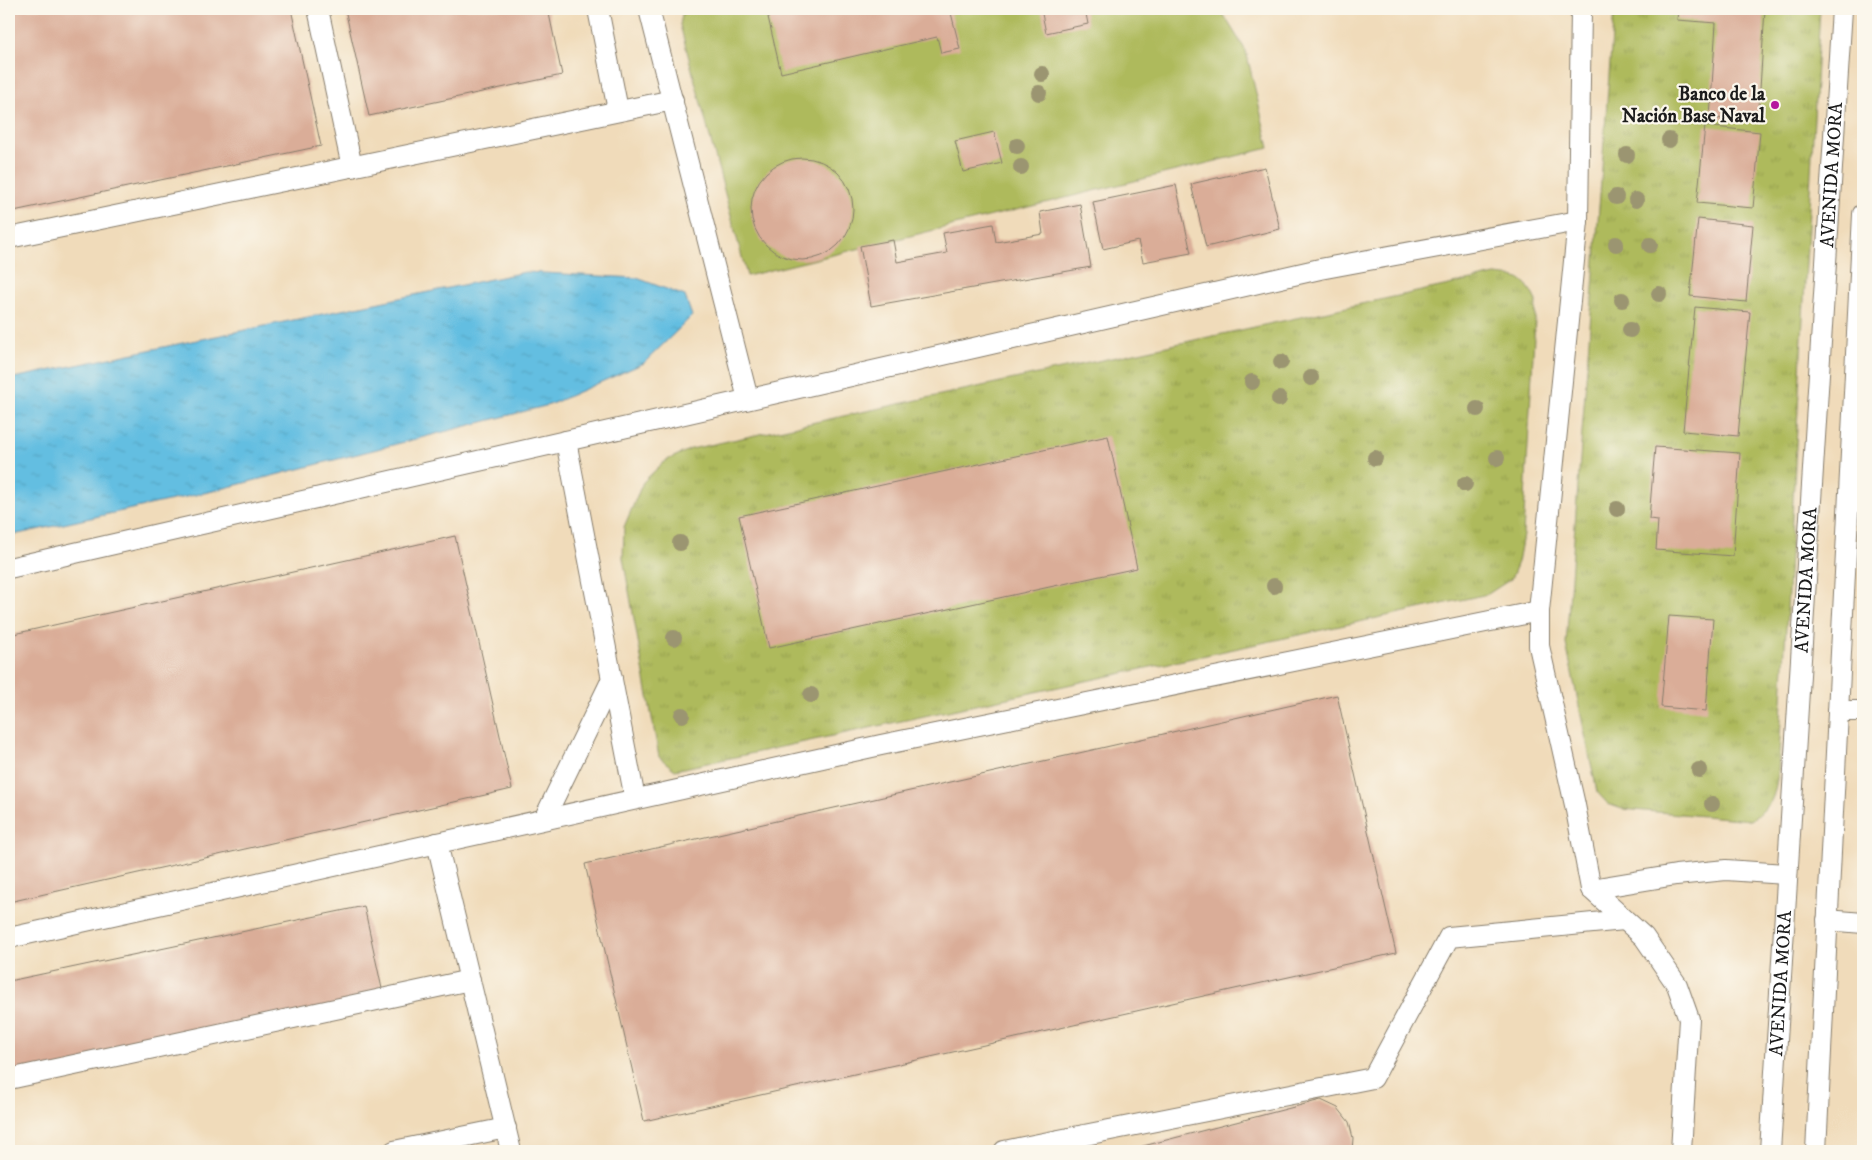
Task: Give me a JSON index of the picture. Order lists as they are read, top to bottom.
{
  "streets": {
    "lane": ["AVENIDA MORA"]
  },
  "places": ["Banco de la Nación Base Naval"]
}
